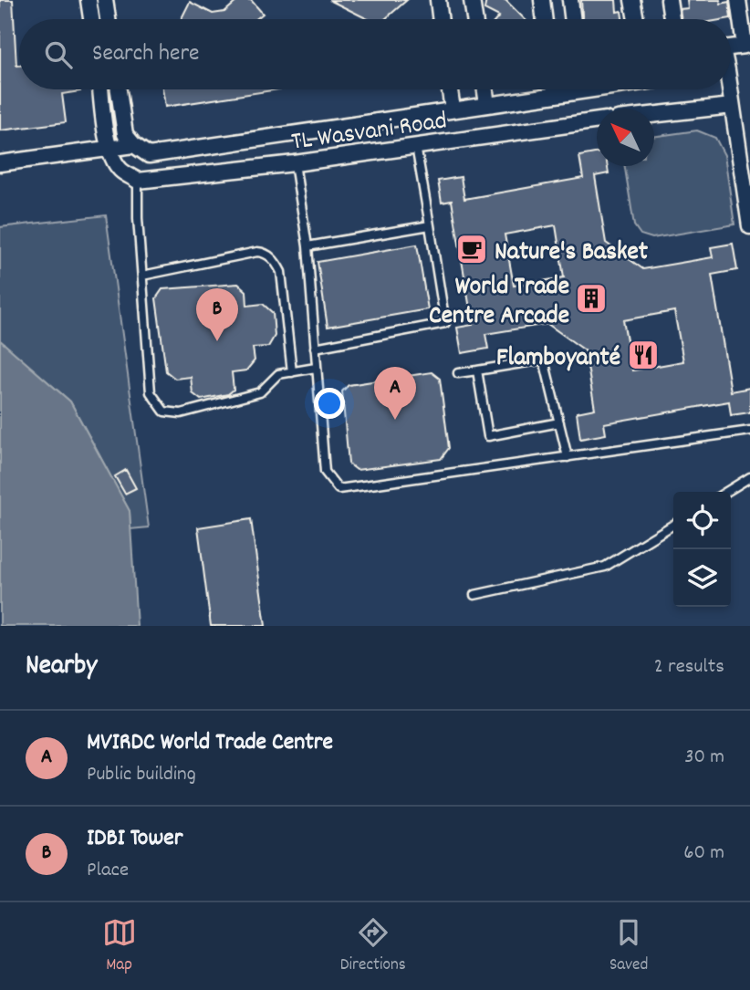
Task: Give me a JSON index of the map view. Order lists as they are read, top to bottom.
{
  "streets": {
    "street": ["TL Wasvani Road"]
  },
  "places": {
    "cafe": ["Nature's Basket"],
    "building": ["World Trade Centre Arcade"],
    "restaurant": ["Flamboyanté"]
  },
  "north": "top left",
  "page": {
    "search": "Search here",
    "pins": ["B", "A"],
    "heading": ["Nearby", "2 results"],
    "list": [
      {
        "mark": "A",
        "name": "MVIRDC World Trade Centre",
        "note": "Public building",
        "value": "30 m"
      },
      {
        "mark": "B",
        "name": "IDBI Tower",
        "note": "Place",
        "value": "60 m"
      }
    ],
    "nav": ["Map", "Directions", "Saved"]
  }
}
